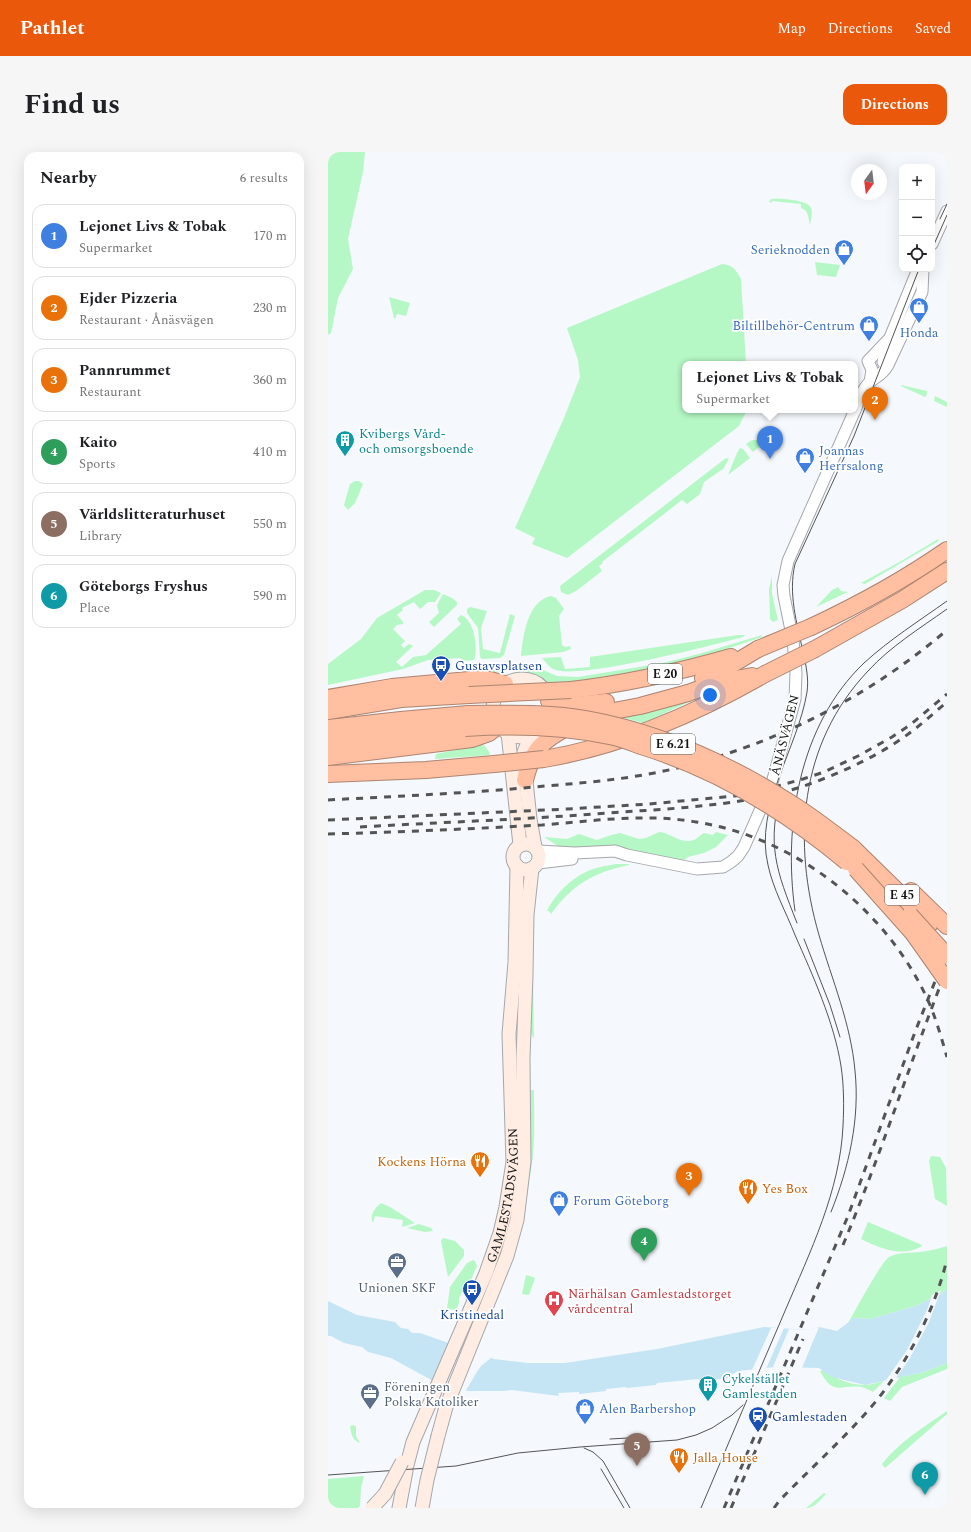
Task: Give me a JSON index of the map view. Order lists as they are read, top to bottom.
{
  "streets": {
    "highway": ["E 20", "E 6.21", "E 45"],
    "main road": ["GAMLESTADSVÄGEN"],
    "street": ["ÅNÄSVÄGEN"]
  },
  "crossings": [
    ["ÅNÄSVÄGEN", "GAMLESTADSVÄGEN"],
    ["E 6.21", "E 45"]
  ],
  "places": {
    "shop": [
      "Serieknodden",
      "Honda",
      "Biltillbehör-Centrum",
      "Joannas Herrsalong",
      "Forum Göteborg",
      "Alen Barbershop"
    ],
    "building": ["Kvibergs Vård- och omsorgsboende", "Cykelstället Gamlestaden"],
    "bus stop": ["Gustavsplatsen", "Kristinedal"],
    "restaurant": ["Kockens Hörna", "Yes Box", "Jalla House"],
    "office": ["Unionen SKF", "Föreningen Polska Katoliker"],
    "hospital": ["Närhälsan Gamlestadstorget vårdcentral"],
    "station": ["Gamlestaden"]
  },
  "north": "bottom",
  "page": {
    "header": "Pathlet",
    "nav": ["Map", "Directions", "Saved"],
    "title": "Find us",
    "buttons": "Directions",
    "heading": ["Nearby", "6 results"],
    "map_buttons": ["+", "−"],
    "list": [
      {
        "mark": "1",
        "name": "Lejonet Livs & Tobak",
        "note": "Supermarket",
        "value": "170 m"
      },
      {
        "mark": "2",
        "name": "Ejder Pizzeria",
        "note": "Restaurant · Ånäsvägen",
        "value": "230 m"
      },
      {
        "mark": "3",
        "name": "Pannrummet",
        "note": "Restaurant",
        "value": "360 m"
      },
      {
        "mark": "4",
        "name": "Kaito",
        "note": "Sports",
        "value": "410 m"
      },
      {
        "mark": "5",
        "name": "Världslitteraturhuset",
        "note": "Library",
        "value": "550 m"
      },
      {
        "mark": "6",
        "name": "Göteborgs Fryshus",
        "note": "Place",
        "value": "590 m"
      }
    ],
    "popup": ["Lejonet Livs & Tobak", "Supermarket"],
    "pins": [
      "2",
      "1",
      "3",
      "4",
      "5",
      "6"
    ]
  }
}
